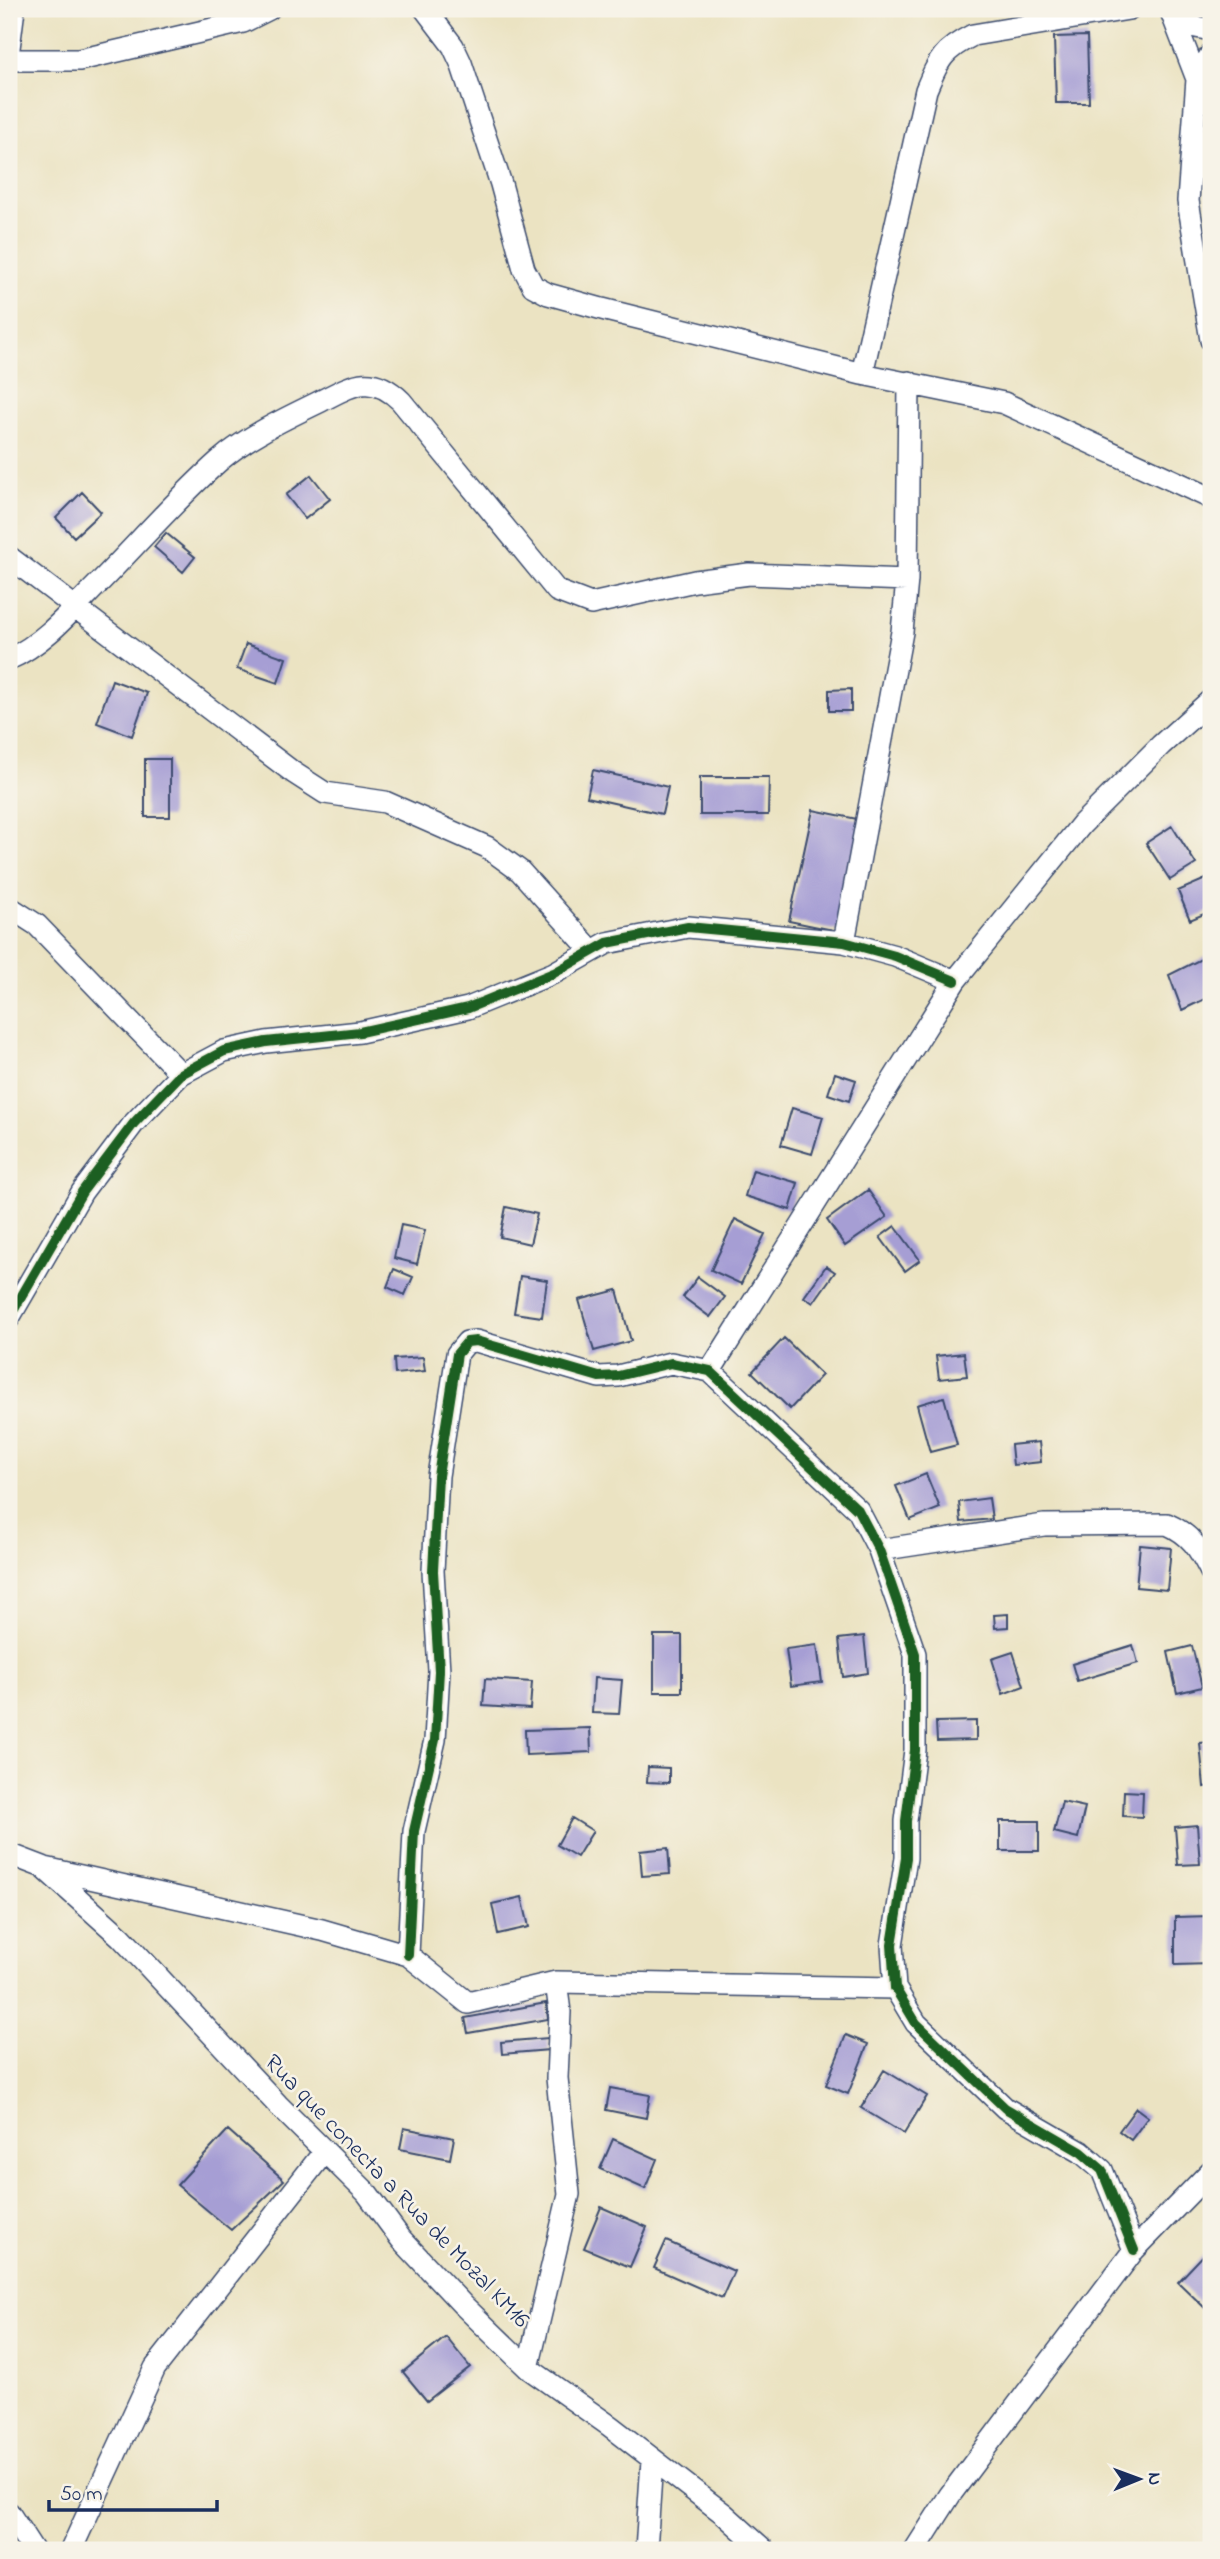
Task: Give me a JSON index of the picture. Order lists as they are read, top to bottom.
{
  "streets": {
    "street": ["Rua que conecta a Rua de Mozal KM16"]
  },
  "scale_bar": "50 m",
  "north": "right"
}
